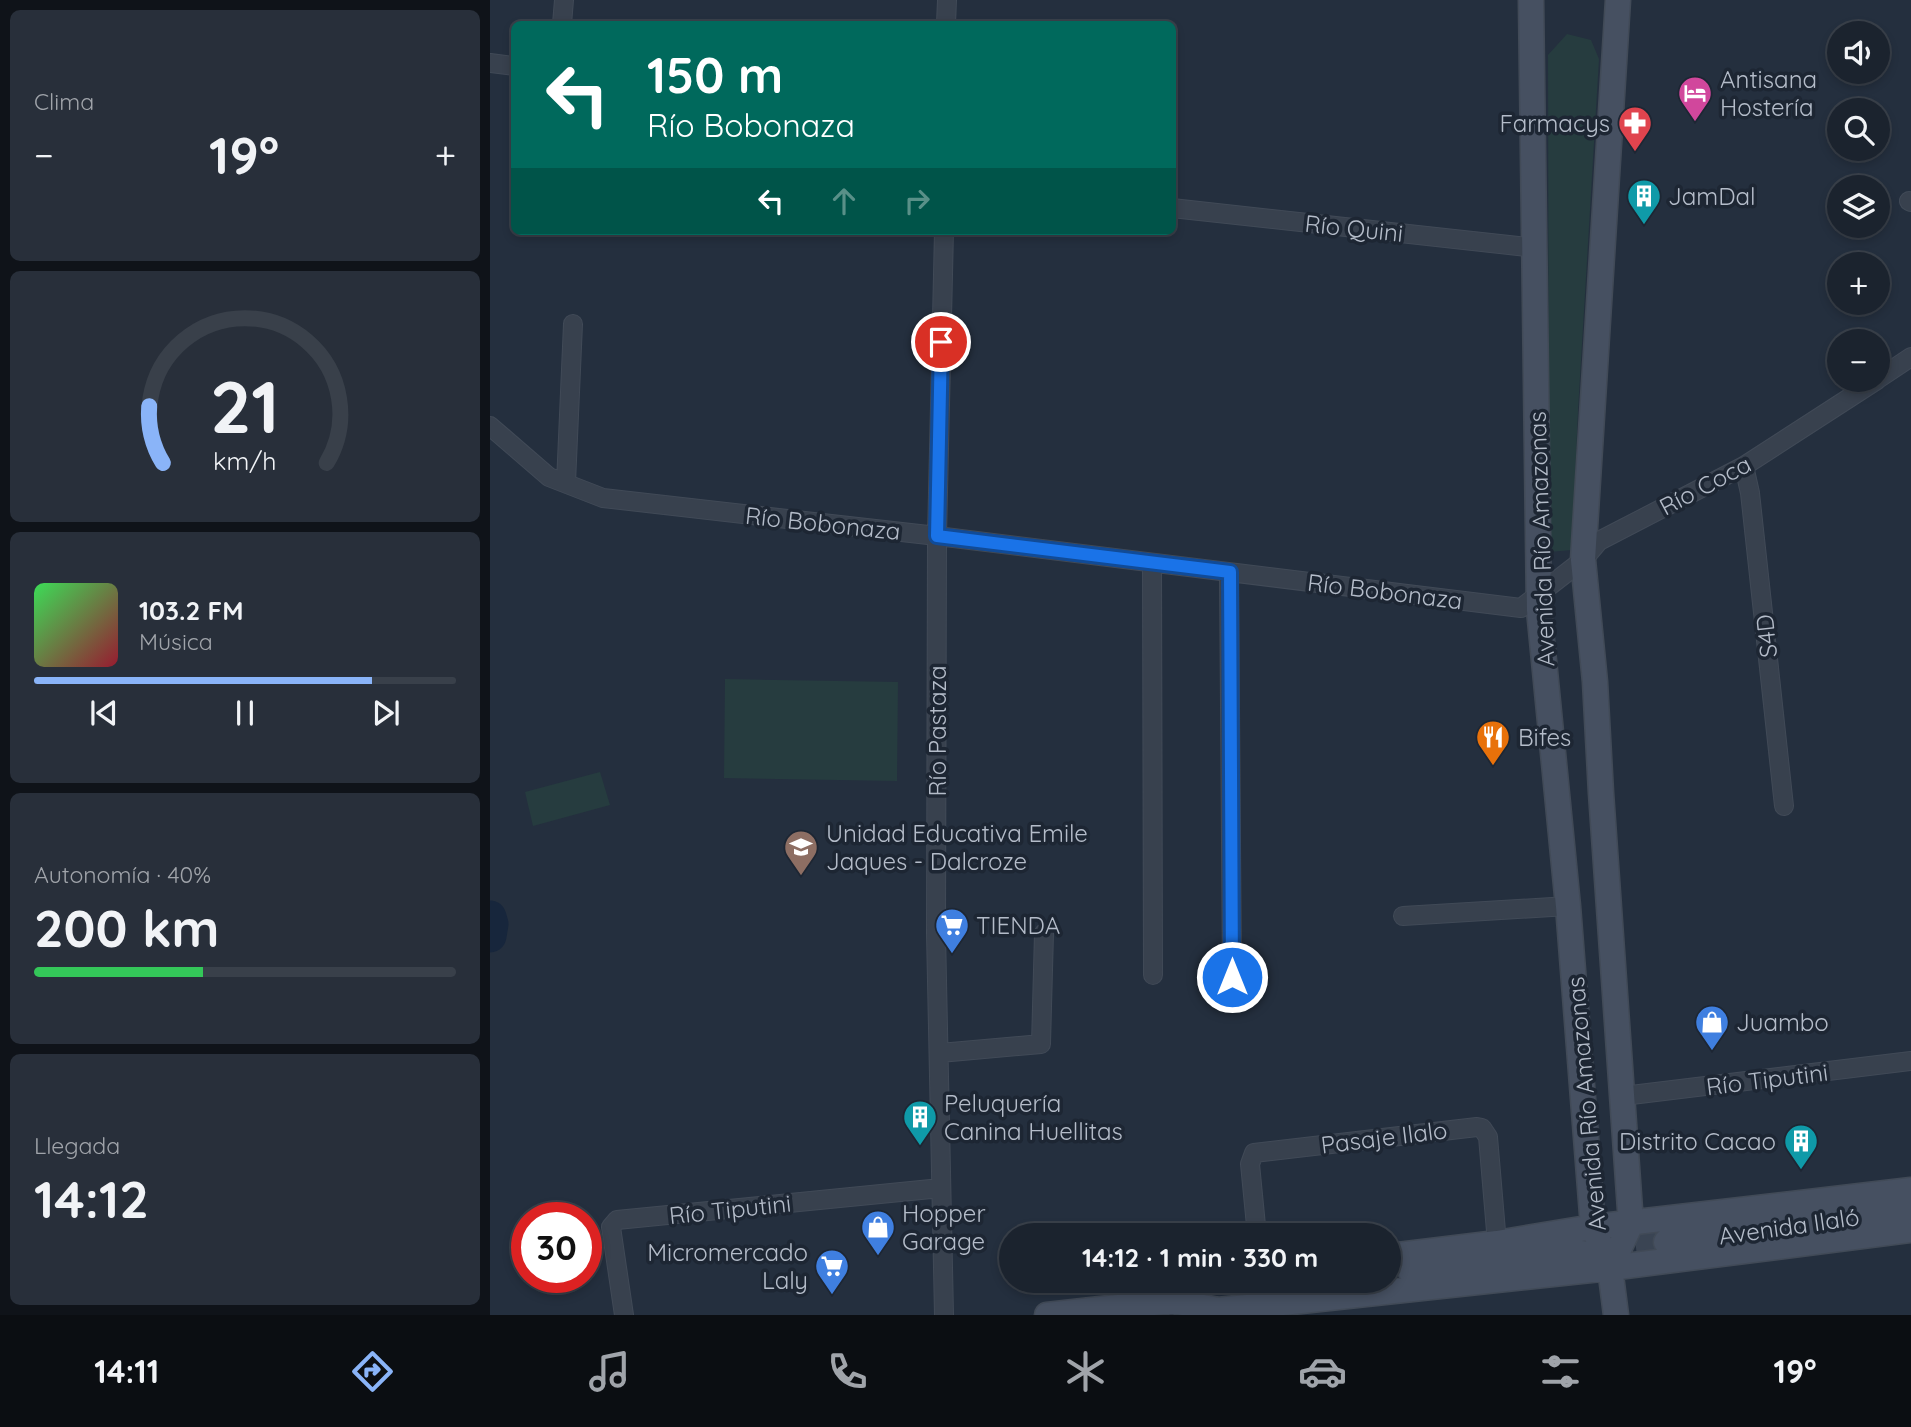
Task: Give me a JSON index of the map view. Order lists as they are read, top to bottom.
{
  "streets": {
    "main road": ["Avenida Río Amazonas", "Avenida Ilaló"],
    "street": [
      "Río Quini",
      "Río Coca",
      "Río Bobonaza",
      "S4D",
      "Río Pastaza",
      "Río Tiputini",
      "Pasaje Ilalo"
    ]
  },
  "crossings": [
    ["Río Quini", "Avenida Río Amazonas"],
    ["Río Coca", "Río Bobonaza"],
    ["Río Coca", "Avenida Río Amazonas"],
    ["Río Coca", "S4D"],
    ["Río Bobonaza", "Avenida Río Amazonas"],
    ["Río Bobonaza", "Río Pastaza"],
    ["Avenida Río Amazonas", "Río Tiputini"],
    ["Río Pastaza", "Río Tiputini"]
  ],
  "places": {
    "hotel": ["Antisana Hostería"],
    "pharmacy": ["Farmacys"],
    "building": ["JamDal", "Peluquería Canina Huellitas", "Distrito Cacao"],
    "restaurant": ["Bifes"],
    "school or university": ["Unidad Educativa Emile Jaques - Dalcroze"],
    "supermarket": ["TIENDA", "Micromercado Laly"],
    "shop": ["Juambo", "Hopper Garage"]
  },
  "page": {
    "tile": [
      "Clima",
      ["Autonomía · 40%", "200 km"],
      ["Llegada", "14:12"]
    ],
    "map_buttons": ["+", "−"],
    "turn": ["150 m", "Río Bobonaza"],
    "heat": ["−", "19°", "+"],
    "song": ["103.2 FM", "Música"],
    "limit": "30",
    "trip": "14:12 · 1 min · 330 m",
    "tabs": ["14:11", "19°"],
    "gauge": ["21", "km/h"]
  }
}
